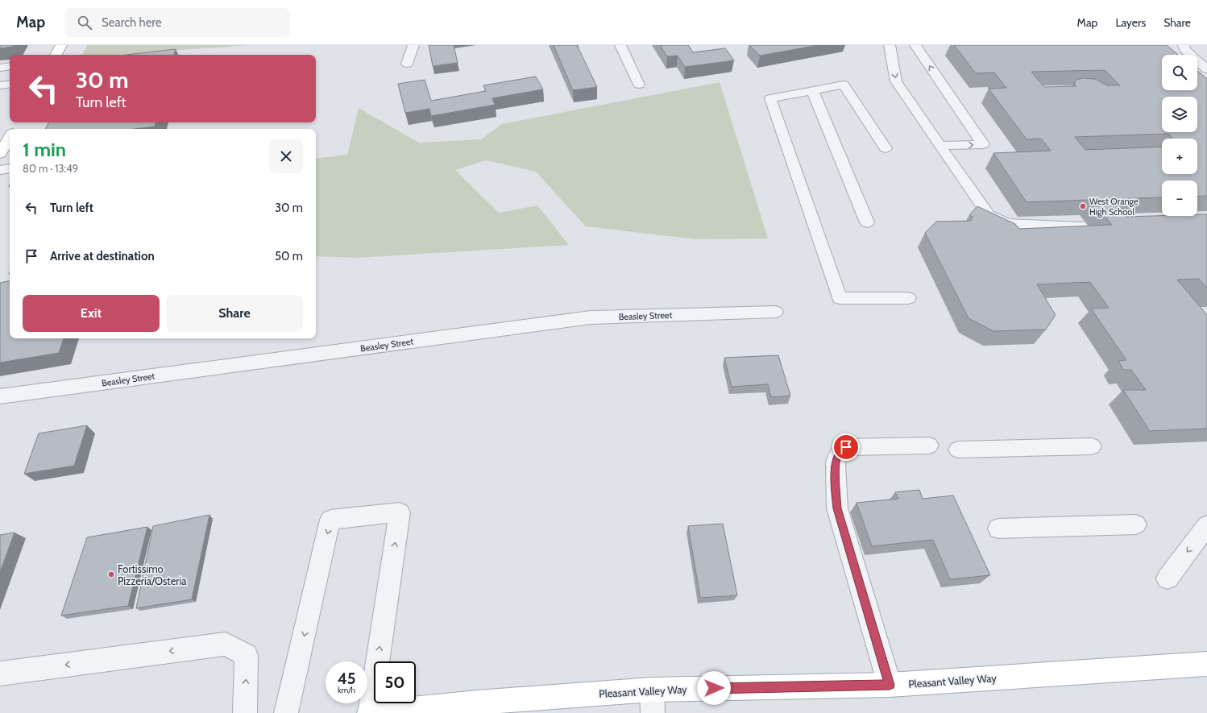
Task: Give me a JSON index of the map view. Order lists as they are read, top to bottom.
{
  "streets": {
    "main road": ["Pleasant Valley Way"],
    "street": ["Beasley Street"]
  },
  "places": ["West Orange High School", "Fortissimo Pizzeria/Osteria"],
  "page": {
    "header": "Map",
    "search": "Search here",
    "nav": ["Map", "Layers", "Share"],
    "map_buttons": ["+", "−"],
    "turn": ["30 m", "Turn left"],
    "heading": ["1 min", "80 m · 13:49"],
    "list": [
      {
        "name": "Turn left",
        "value": "30 m"
      },
      {
        "name": "Arrive at destination",
        "value": "50 m"
      }
    ],
    "buttons": ["Exit", "Share"],
    "speed": "45 km/h",
    "limit": "50"
  }
}
